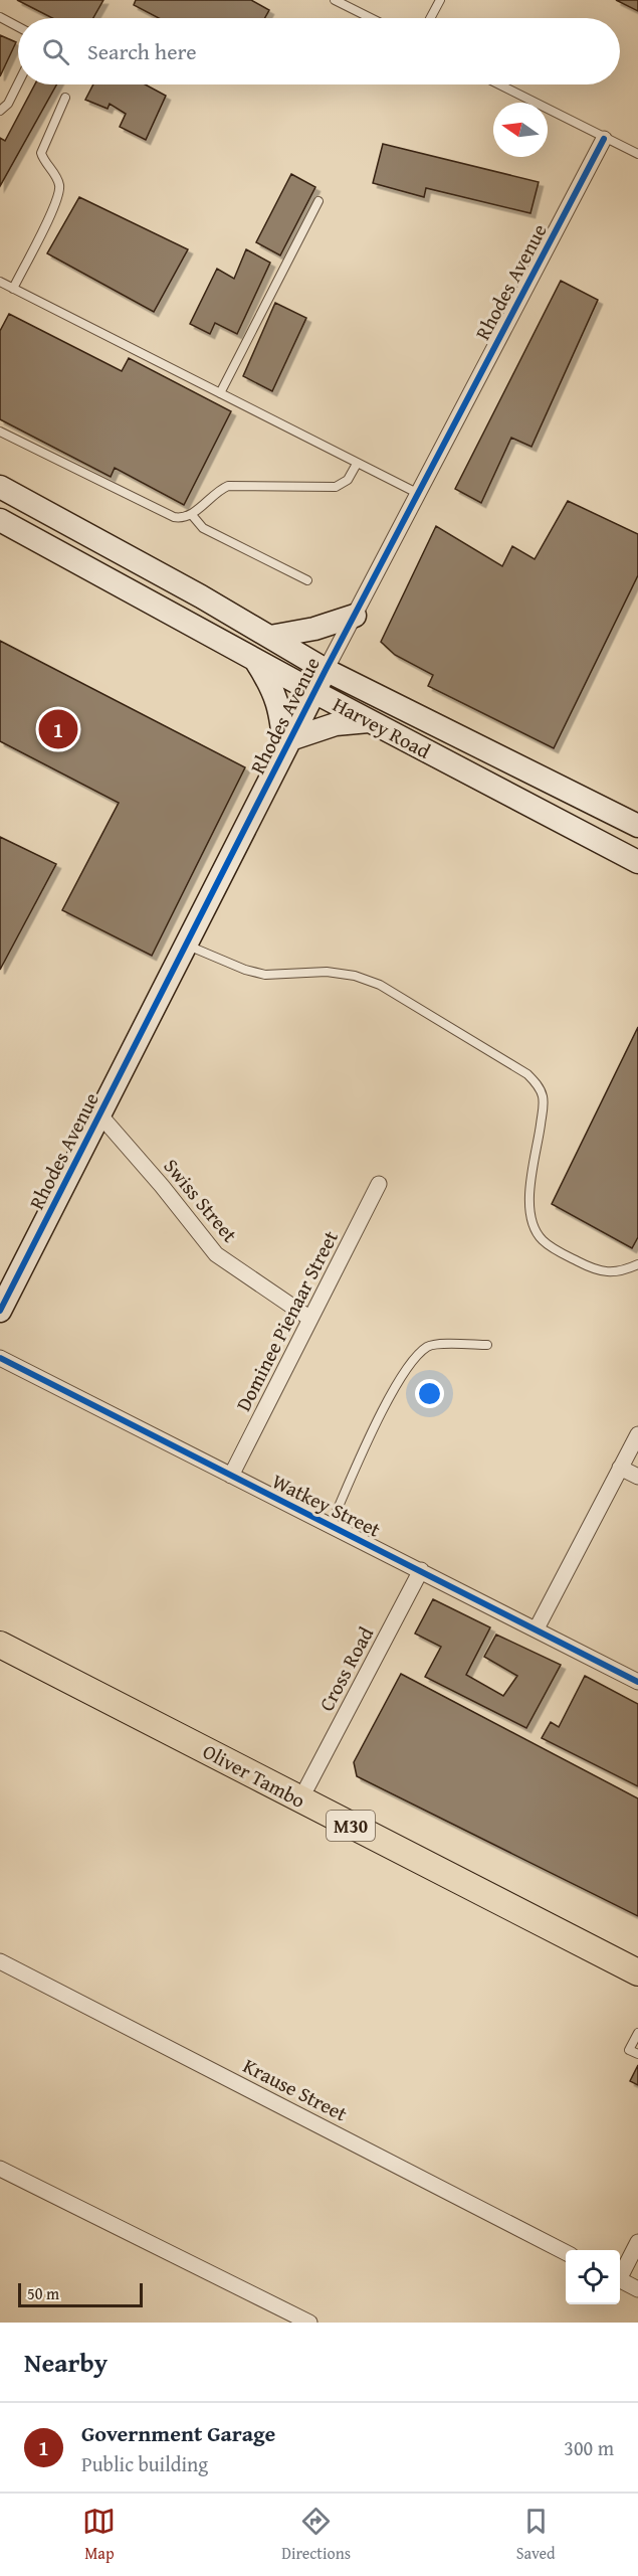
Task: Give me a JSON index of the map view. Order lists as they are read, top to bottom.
{
  "streets": {
    "main road": [
      "Rhodes Avenue",
      "Harvey Road",
      "Oliver Tambo",
      "M30"
    ],
    "street": [
      "Swiss Street",
      "Dominee Pienaar Street",
      "Watkey Street",
      "Cross Road",
      "Krause Street"
    ]
  },
  "crossings": [
    ["Rhodes Avenue", "Harvey Road"],
    ["Rhodes Avenue", "Swiss Street"],
    ["Swiss Street", "Dominee Pienaar Street"],
    ["Dominee Pienaar Street", "Watkey Street"],
    ["Watkey Street", "Cross Road"],
    ["Cross Road", "Oliver Tambo"]
  ],
  "scale_bar": "50 m",
  "north": "left",
  "page": {
    "search": "Search here",
    "pins": "1",
    "scale": "50 m",
    "heading": "Nearby",
    "list": [
      {
        "mark": "1",
        "name": "Government Garage",
        "note": "Public building",
        "value": "300 m"
      }
    ],
    "nav": ["Map", "Directions", "Saved"]
  }
}
